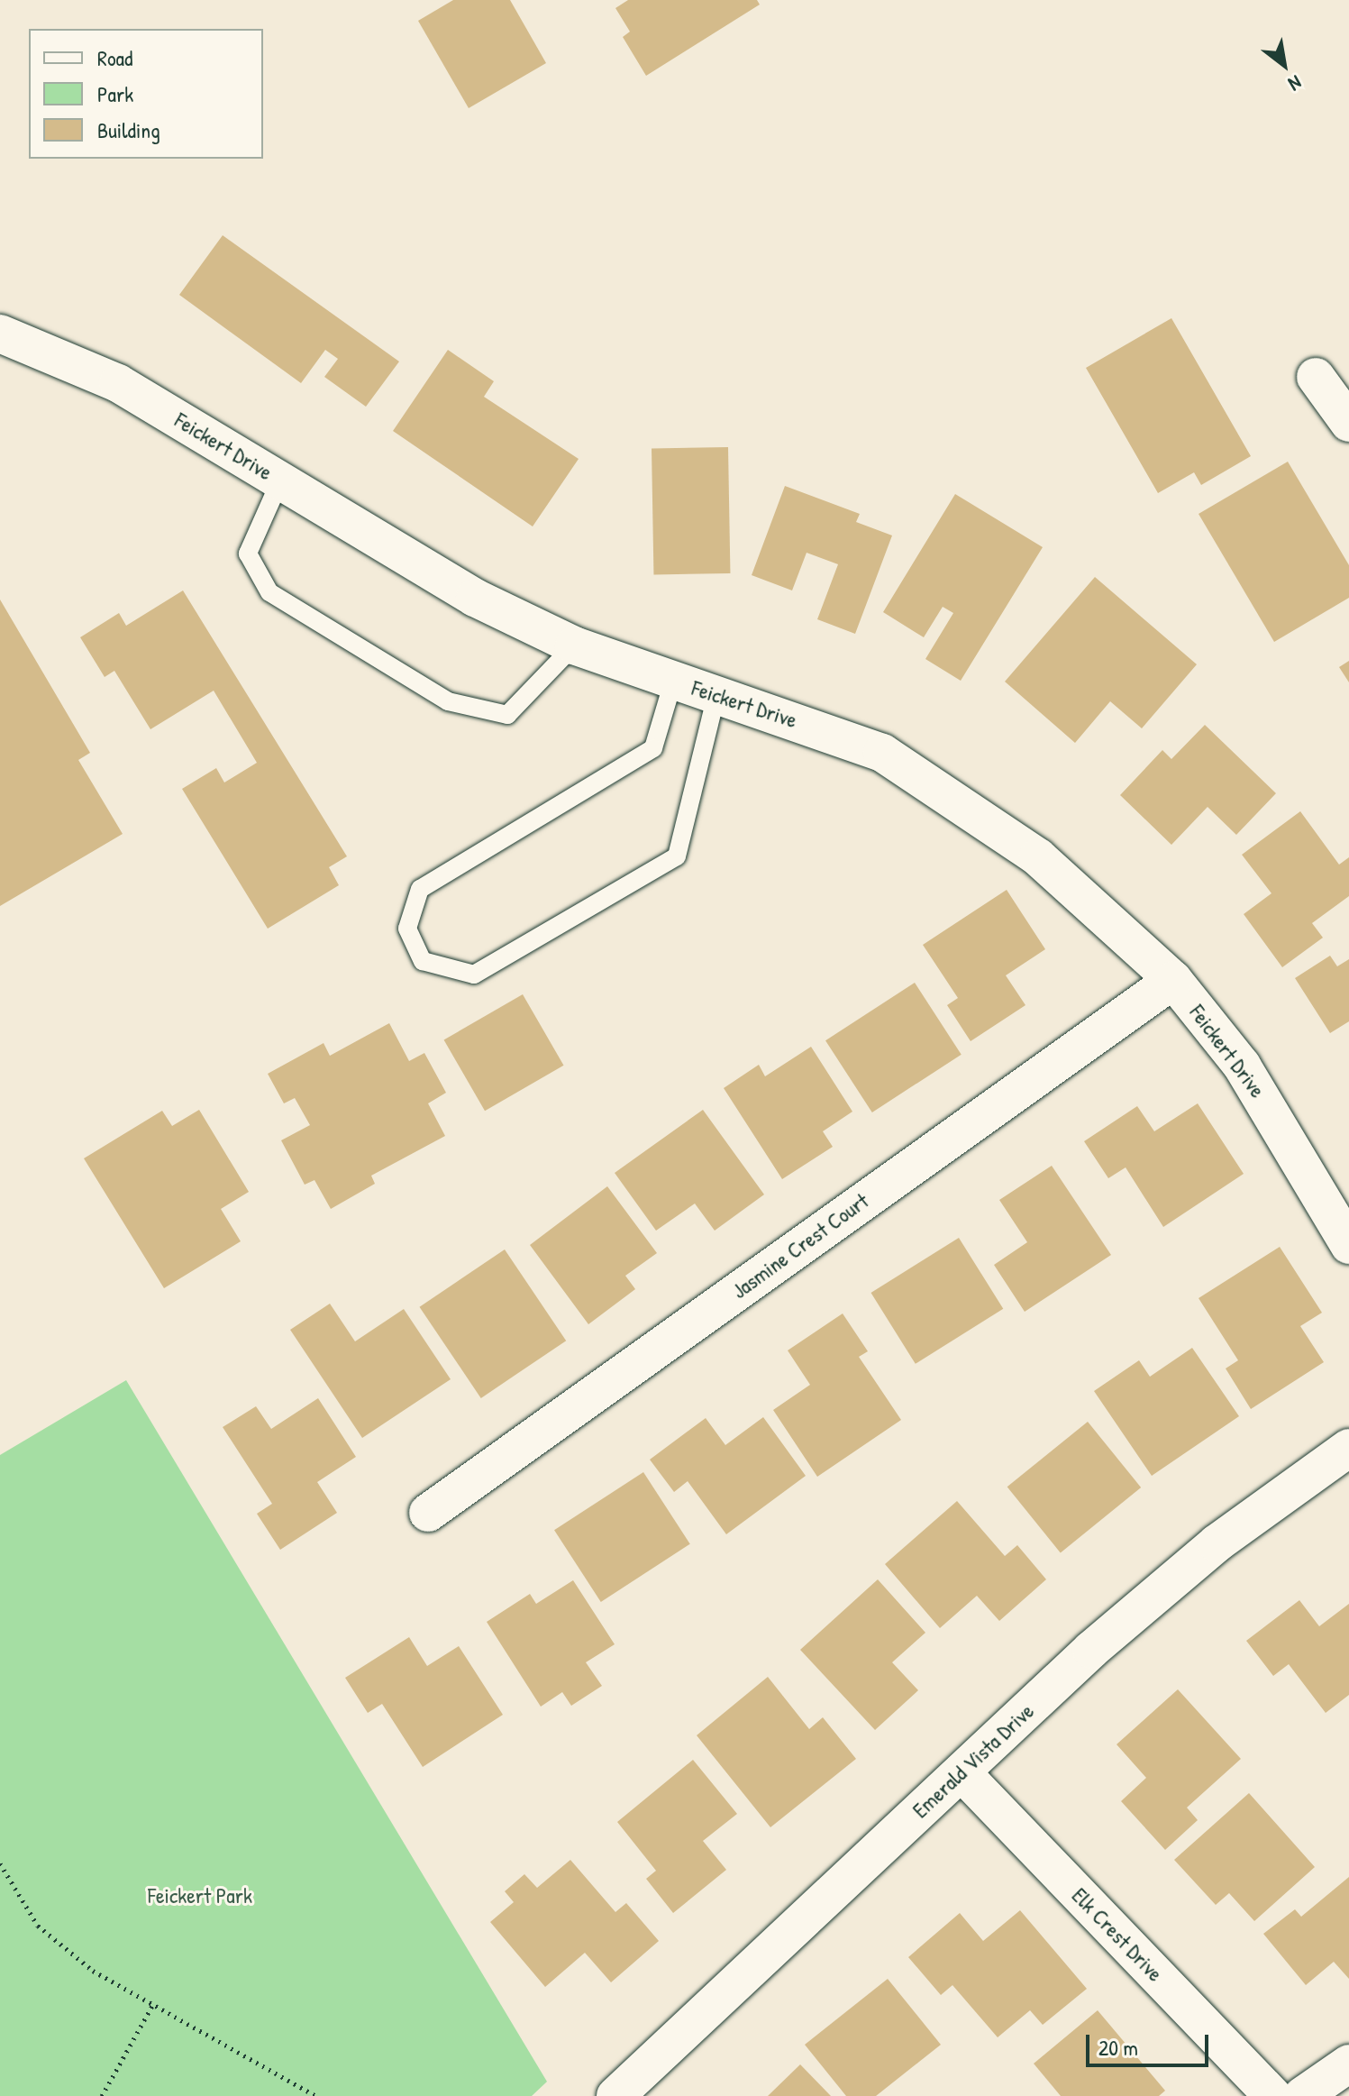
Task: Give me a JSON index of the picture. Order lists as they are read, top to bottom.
{
  "streets": {
    "street": [
      "Feickert Drive",
      "Jasmine Crest Court",
      "Emerald Vista Drive",
      "Elk Crest Drive"
    ]
  },
  "crossings": [
    ["Feickert Drive", "Jasmine Crest Court"],
    ["Emerald Vista Drive", "Elk Crest Drive"]
  ],
  "parks": ["Feickert Park"],
  "legend": ["Road", "Park", "Building"],
  "scale_bar": "20 m",
  "north": "bottom right"
}
